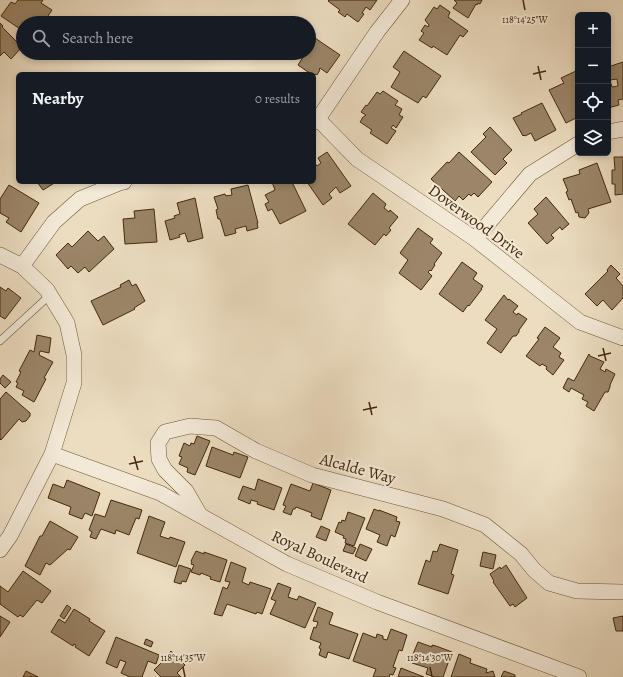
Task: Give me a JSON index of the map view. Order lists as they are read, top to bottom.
{
  "streets": {
    "street": ["Doverwood Drive", "Alcalde Way", "Royal Boulevard"]
  },
  "crossings": [
    ["Alcalde Way", "Royal Boulevard"]
  ],
  "page": {
    "map_buttons": ["+", "−"],
    "search": "Search here",
    "heading": ["Nearby", "0 results"]
  },
  "coordinates": ["118°14'25\"W", "118°14'35\"W", "118°14'30\"W"]
}
